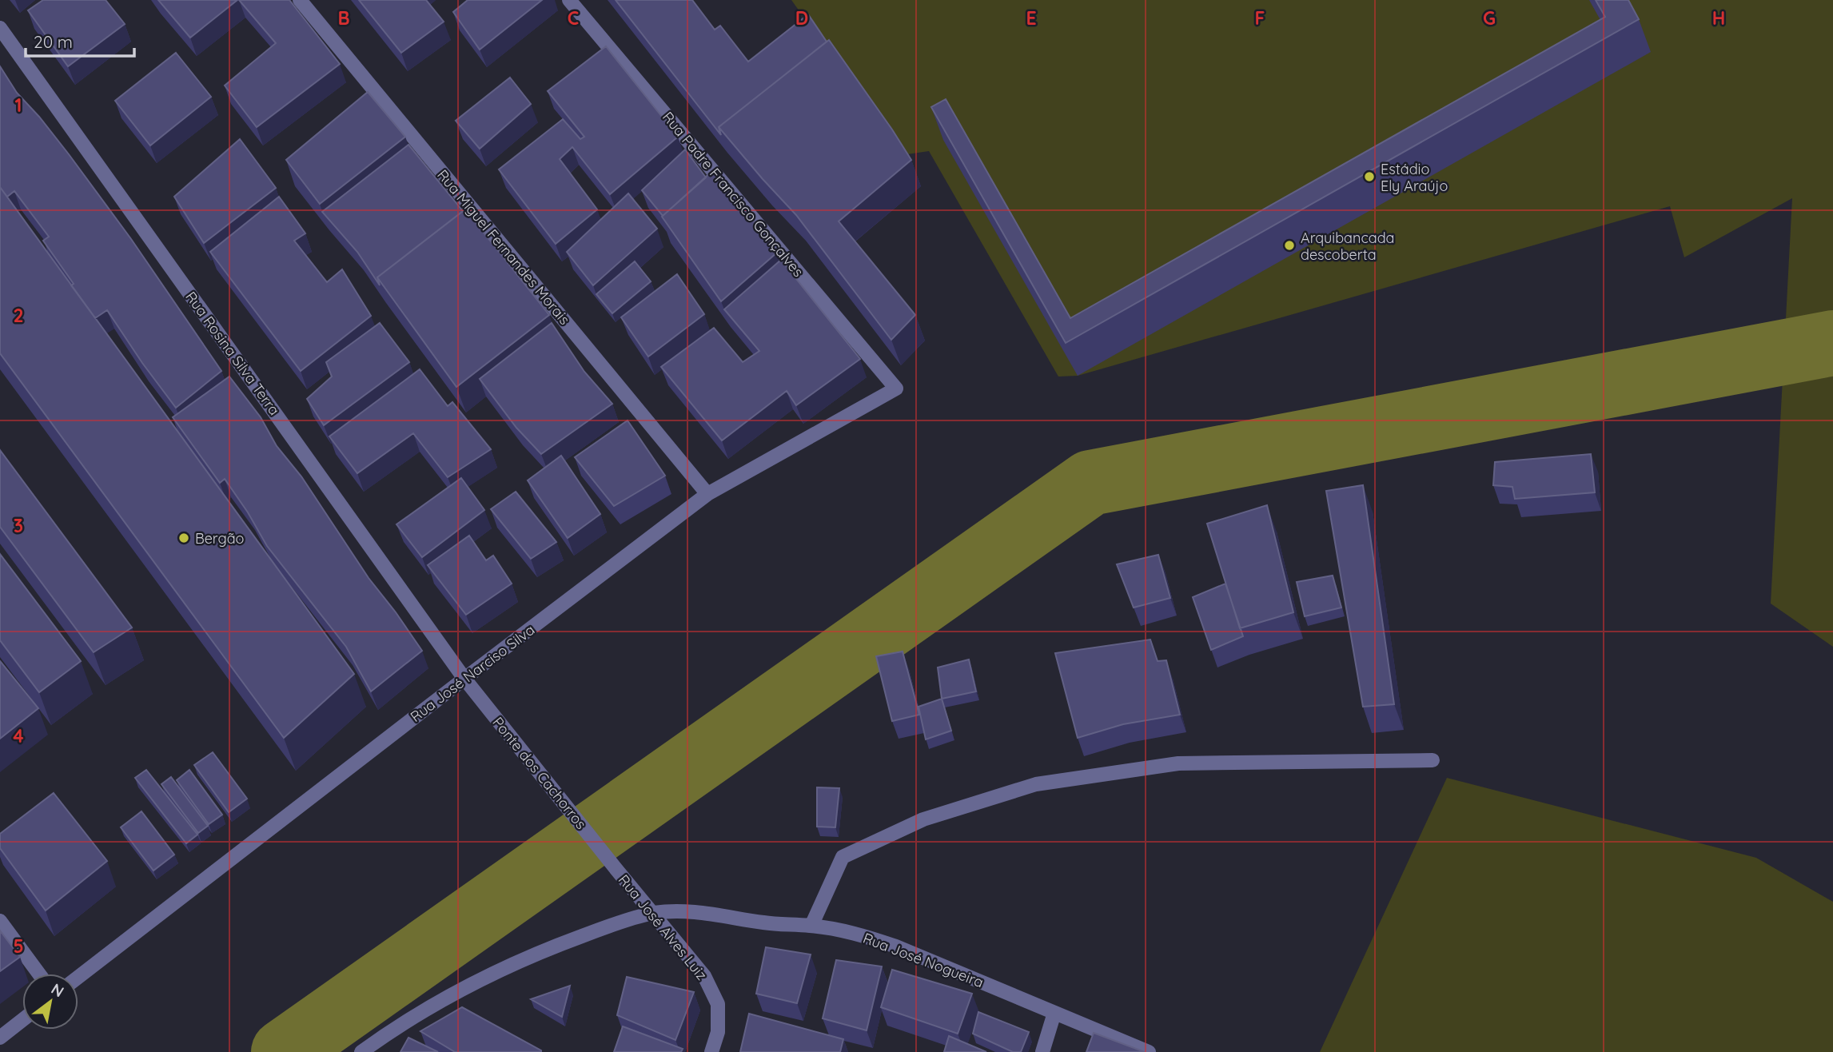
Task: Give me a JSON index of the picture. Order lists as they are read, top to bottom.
{
  "streets": {
    "street": [
      "Rua Padre Francisco Gonçalves",
      "Rua Miguel Fernandes Morais",
      "Rua Rosina Silva Terra",
      "Rua José Narciso Silva",
      "Ponte dos Cachorros",
      "Rua José Alves Luiz",
      "Rua José Nogueira"
    ]
  },
  "crossings": [
    ["Rua Padre Francisco Gonçalves", "Rua José Narciso Silva"],
    ["Rua Miguel Fernandes Morais", "Rua José Narciso Silva"],
    ["Rua Rosina Silva Terra", "Rua José Narciso Silva"],
    ["Rua Rosina Silva Terra", "Ponte dos Cachorros"],
    ["Rua José Narciso Silva", "Ponte dos Cachorros"],
    ["Ponte dos Cachorros", "Rua José Alves Luiz"],
    ["Rua José Alves Luiz", "Rua José Nogueira"]
  ],
  "places": ["Estádio Ely Araújo", "Arquibancada descoberta", "Bergão"],
  "scale_bar": "20 m",
  "north": "top right",
  "grid": {
    "columns": [
      "B",
      "C",
      "D",
      "E",
      "F",
      "G",
      "H"
    ],
    "rows": [
      "1",
      "2",
      "3",
      "4",
      "5"
    ]
  }
}
